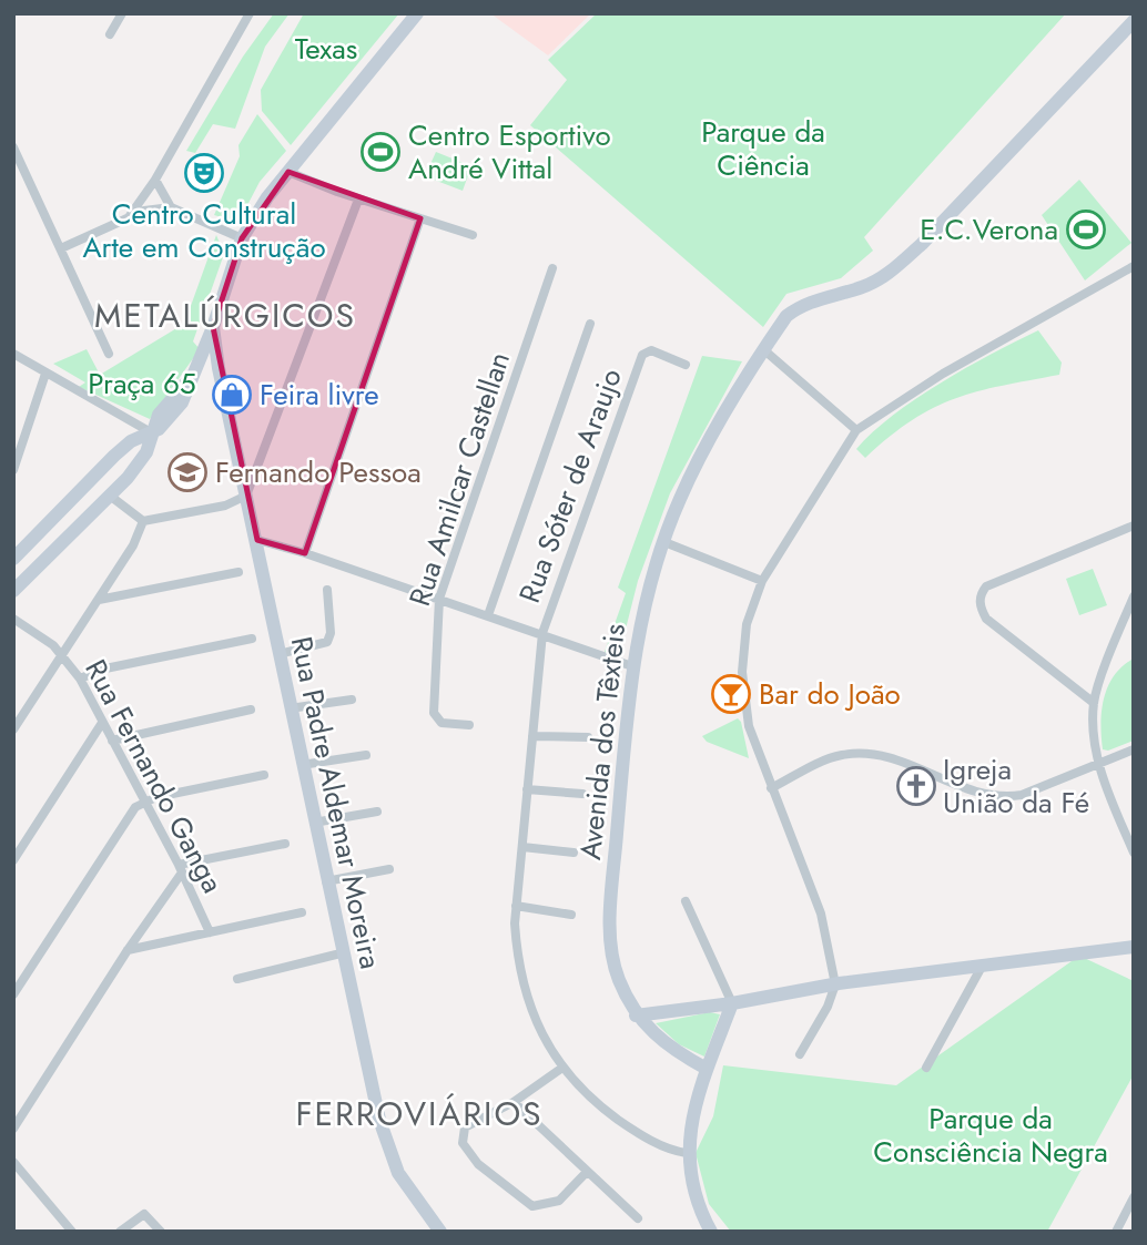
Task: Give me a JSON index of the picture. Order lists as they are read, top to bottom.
{
  "streets": {
    "main road": ["Avenida dos Têxteis", "Rua Padre Aldemar Moreira"],
    "street": ["Rua Amilcar Castellan", "Rua Sóter de Araujo", "Rua Fernando Ganga"]
  },
  "districts": ["METALÚRGICOS", "FERROVIÁRIOS"],
  "parks": [
    "Texas",
    "Parque da Ciência",
    "Praça 65",
    "Parque da Consciência Negra"
  ],
  "places": {
    "sports": ["Centro Esportivo André Vittal", "E.C.Verona"],
    "theatre": ["Centro Cultural Arte em Construção"],
    "shop": ["Feira livre"],
    "school or university": ["Fernando Pessoa"],
    "bar": ["Bar do João"],
    "church": ["Igreja União da Fé"]
  }
}
